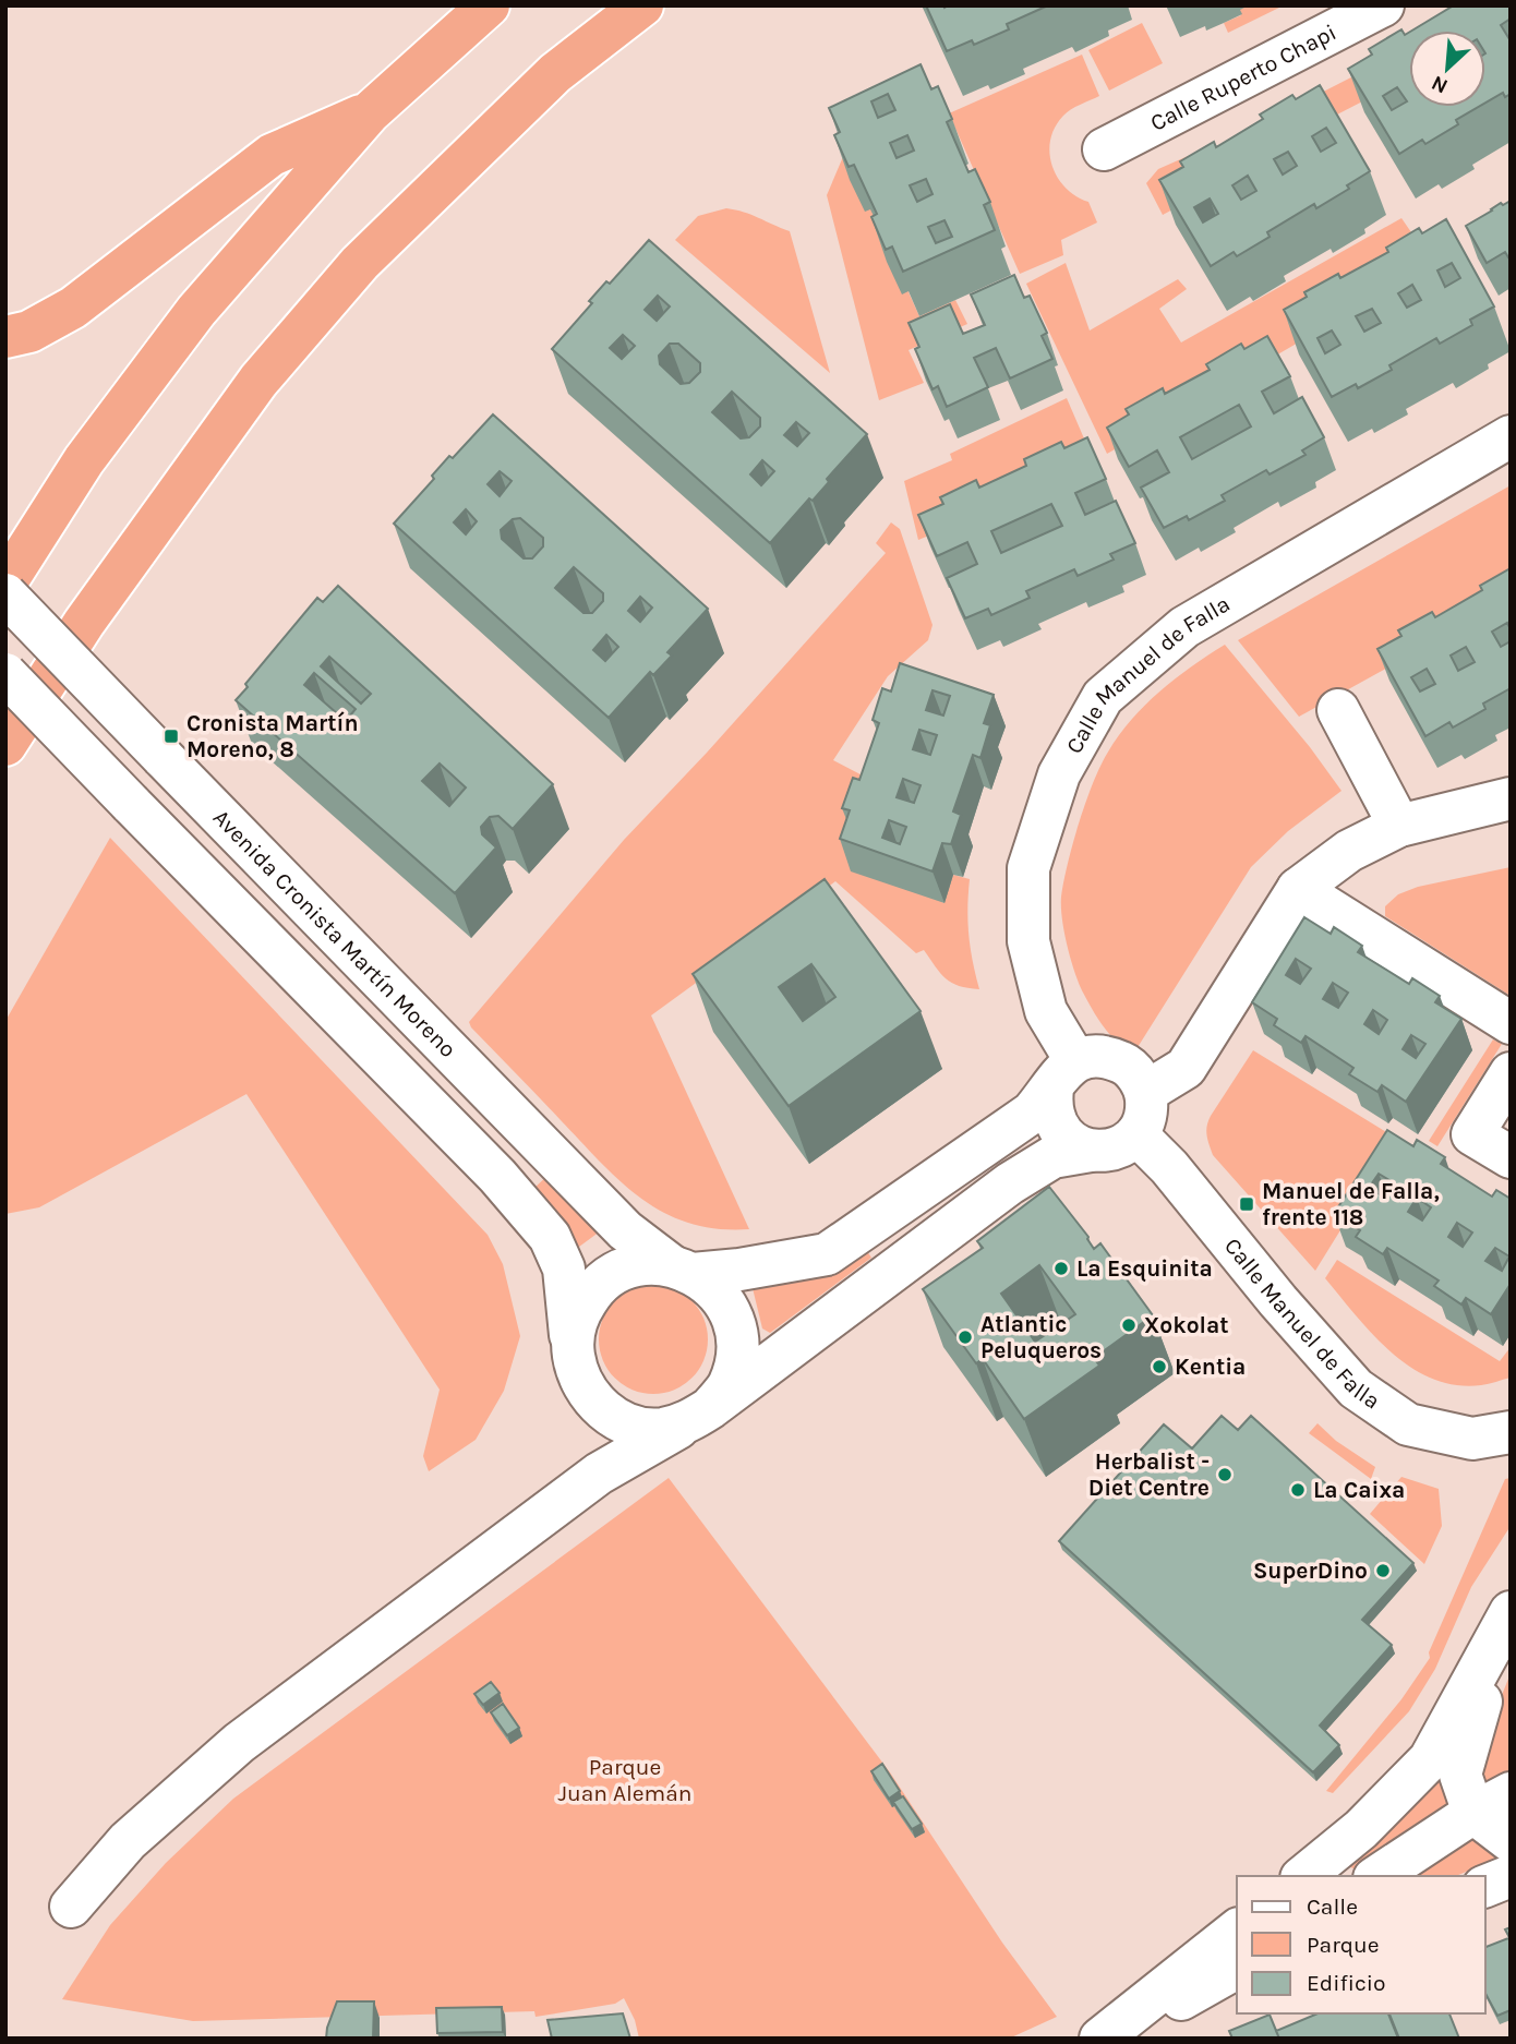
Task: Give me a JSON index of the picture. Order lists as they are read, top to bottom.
{
  "streets": {
    "street": ["Calle Ruperto Chapi", "Calle Manuel de Falla", "Avenida Cronista Martín Moreno"]
  },
  "parks": ["Parque Juan Alemán"],
  "places": {
    "transit": ["Cronista Martín Moreno, 8", "Manuel de Falla, frente 118"],
    "other": [
      "La Esquinita",
      "Xokolat",
      "Atlantic Peluqueros",
      "Kentia",
      "Herbalist - Diet Centre",
      "La Caixa",
      "SuperDino"
    ]
  },
  "legend": ["Calle", "Parque", "Edificio"],
  "north": "bottom left"
}
